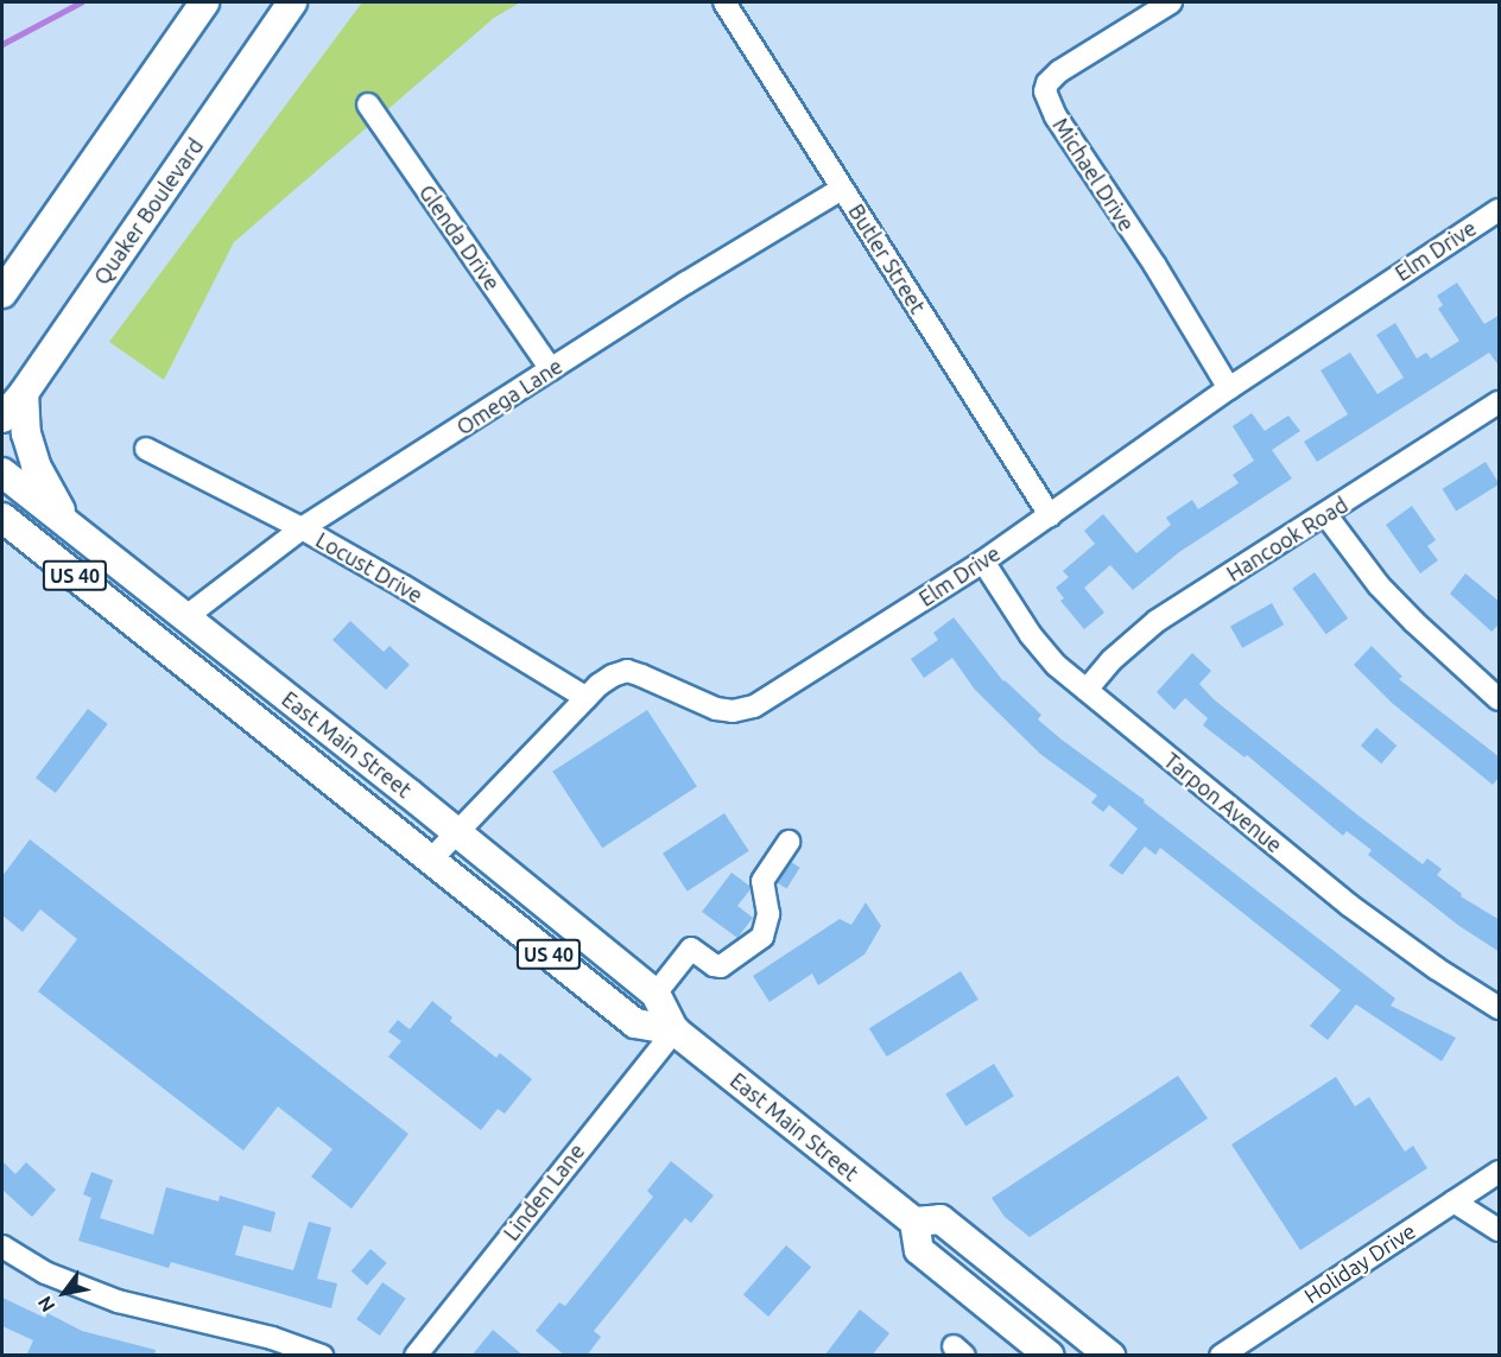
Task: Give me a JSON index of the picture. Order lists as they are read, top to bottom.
{
  "streets": {
    "main road": ["Quaker Boulevard", "US 40", "East Main Street"],
    "street": [
      "Michael Drive",
      "Glenda Drive",
      "Elm Drive",
      "Butler Street",
      "Omega Lane",
      "Hancook Road",
      "Locust Drive",
      "Tarpon Avenue",
      "Linden Lane",
      "Holiday Drive"
    ]
  },
  "crossings": [
    ["Michael Drive", "Elm Drive"],
    ["Glenda Drive", "Omega Lane"],
    ["Elm Drive", "Butler Street"],
    ["Elm Drive", "Locust Drive"],
    ["Elm Drive", "East Main Street"],
    ["Elm Drive", "Tarpon Avenue"],
    ["Butler Street", "Omega Lane"],
    ["Omega Lane", "Locust Drive"],
    ["Omega Lane", "East Main Street"],
    ["Hancook Road", "Tarpon Avenue"],
    ["East Main Street", "Linden Lane"]
  ],
  "north": "bottom left"
}
